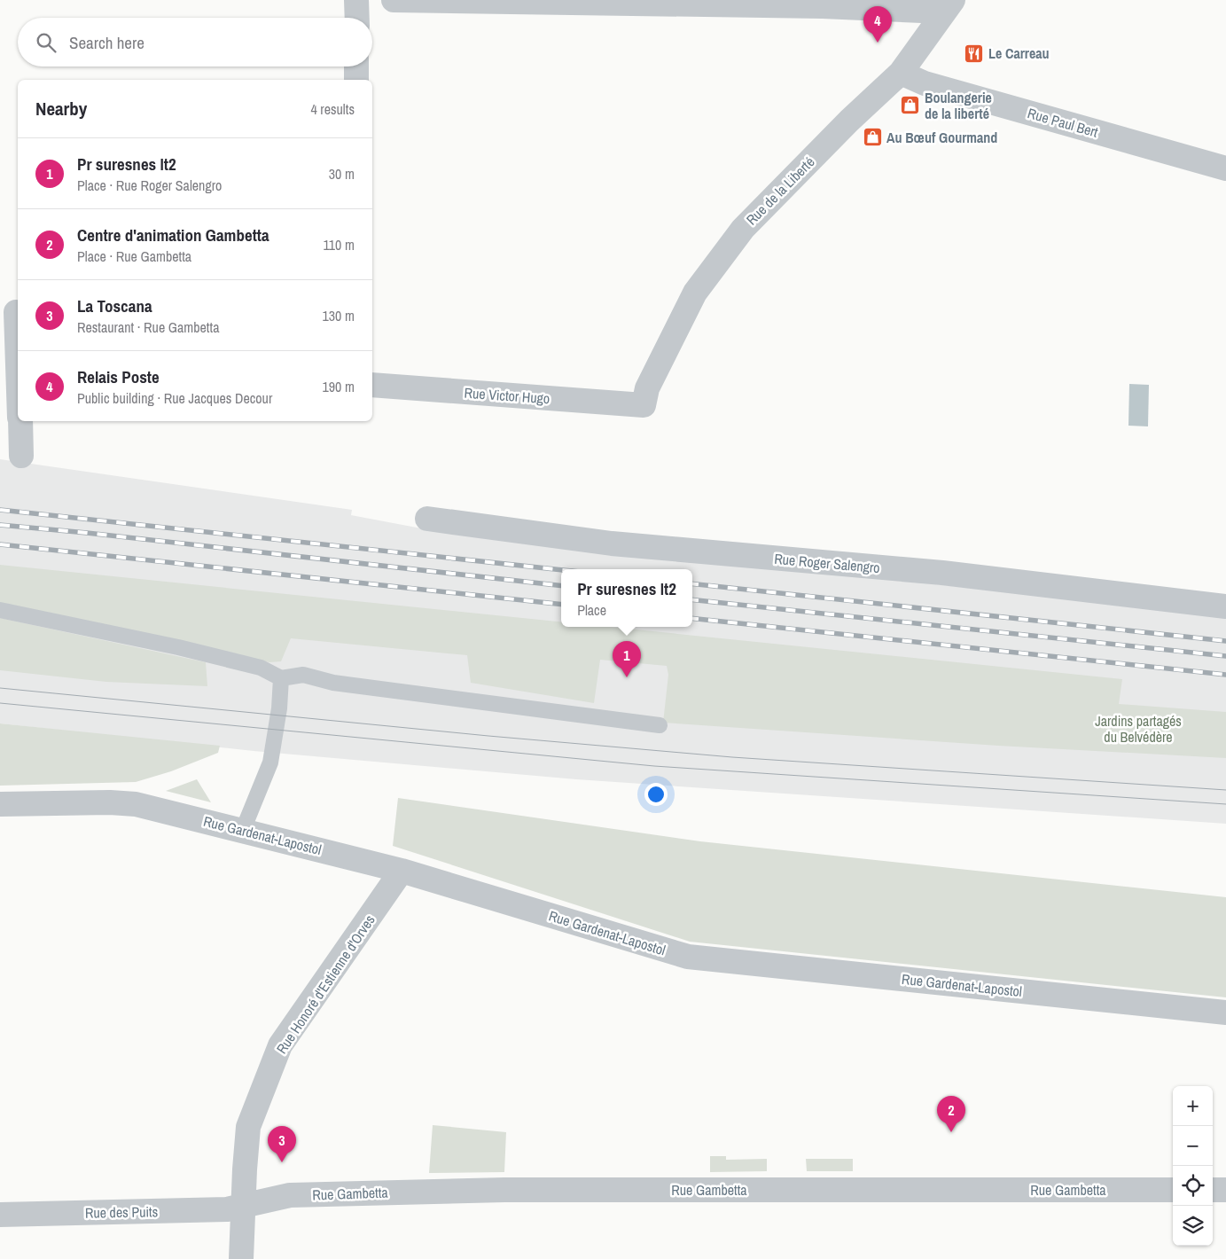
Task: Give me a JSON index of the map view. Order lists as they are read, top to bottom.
{
  "streets": {
    "street": [
      "Rue Paul Bert",
      "Rue de la Liberté",
      "Rue Victor Hugo",
      "Rue Roger Salengro",
      "Rue Gardenat-Lapostol",
      "Rue Honoré d'Estienne d'Orves",
      "Rue Gambetta",
      "Rue des Puits"
    ]
  },
  "crossings": [
    ["Rue Paul Bert", "Rue de la Liberté"],
    ["Rue de la Liberté", "Rue Victor Hugo"],
    ["Rue Gardenat-Lapostol", "Rue Honoré d'Estienne d'Orves"],
    ["Rue Honoré d'Estienne d'Orves", "Rue Gambetta"],
    ["Rue Honoré d'Estienne d'Orves", "Rue des Puits"],
    ["Rue Gambetta", "Rue des Puits"]
  ],
  "parks": ["Jardins partagés du Belvédère"],
  "places": {
    "restaurant": ["Le Carreau"],
    "shop": ["Boulangerie de la liberté", "Au Bœuf Gourmand"]
  },
  "page": {
    "pins": [
      "4",
      "1",
      "2",
      "3"
    ],
    "search": "Search here",
    "heading": ["Nearby", "4 results"],
    "list": [
      {
        "mark": "1",
        "name": "Pr suresnes lt2",
        "note": "Place · Rue Roger Salengro",
        "value": "30 m"
      },
      {
        "mark": "2",
        "name": "Centre d'animation Gambetta",
        "note": "Place · Rue Gambetta",
        "value": "110 m"
      },
      {
        "mark": "3",
        "name": "La Toscana",
        "note": "Restaurant · Rue Gambetta",
        "value": "130 m"
      },
      {
        "mark": "4",
        "name": "Relais Poste",
        "note": "Public building · Rue Jacques Decour",
        "value": "190 m"
      }
    ],
    "popup": ["Pr suresnes lt2", "Place"],
    "map_buttons": ["+", "−"]
  }
}
